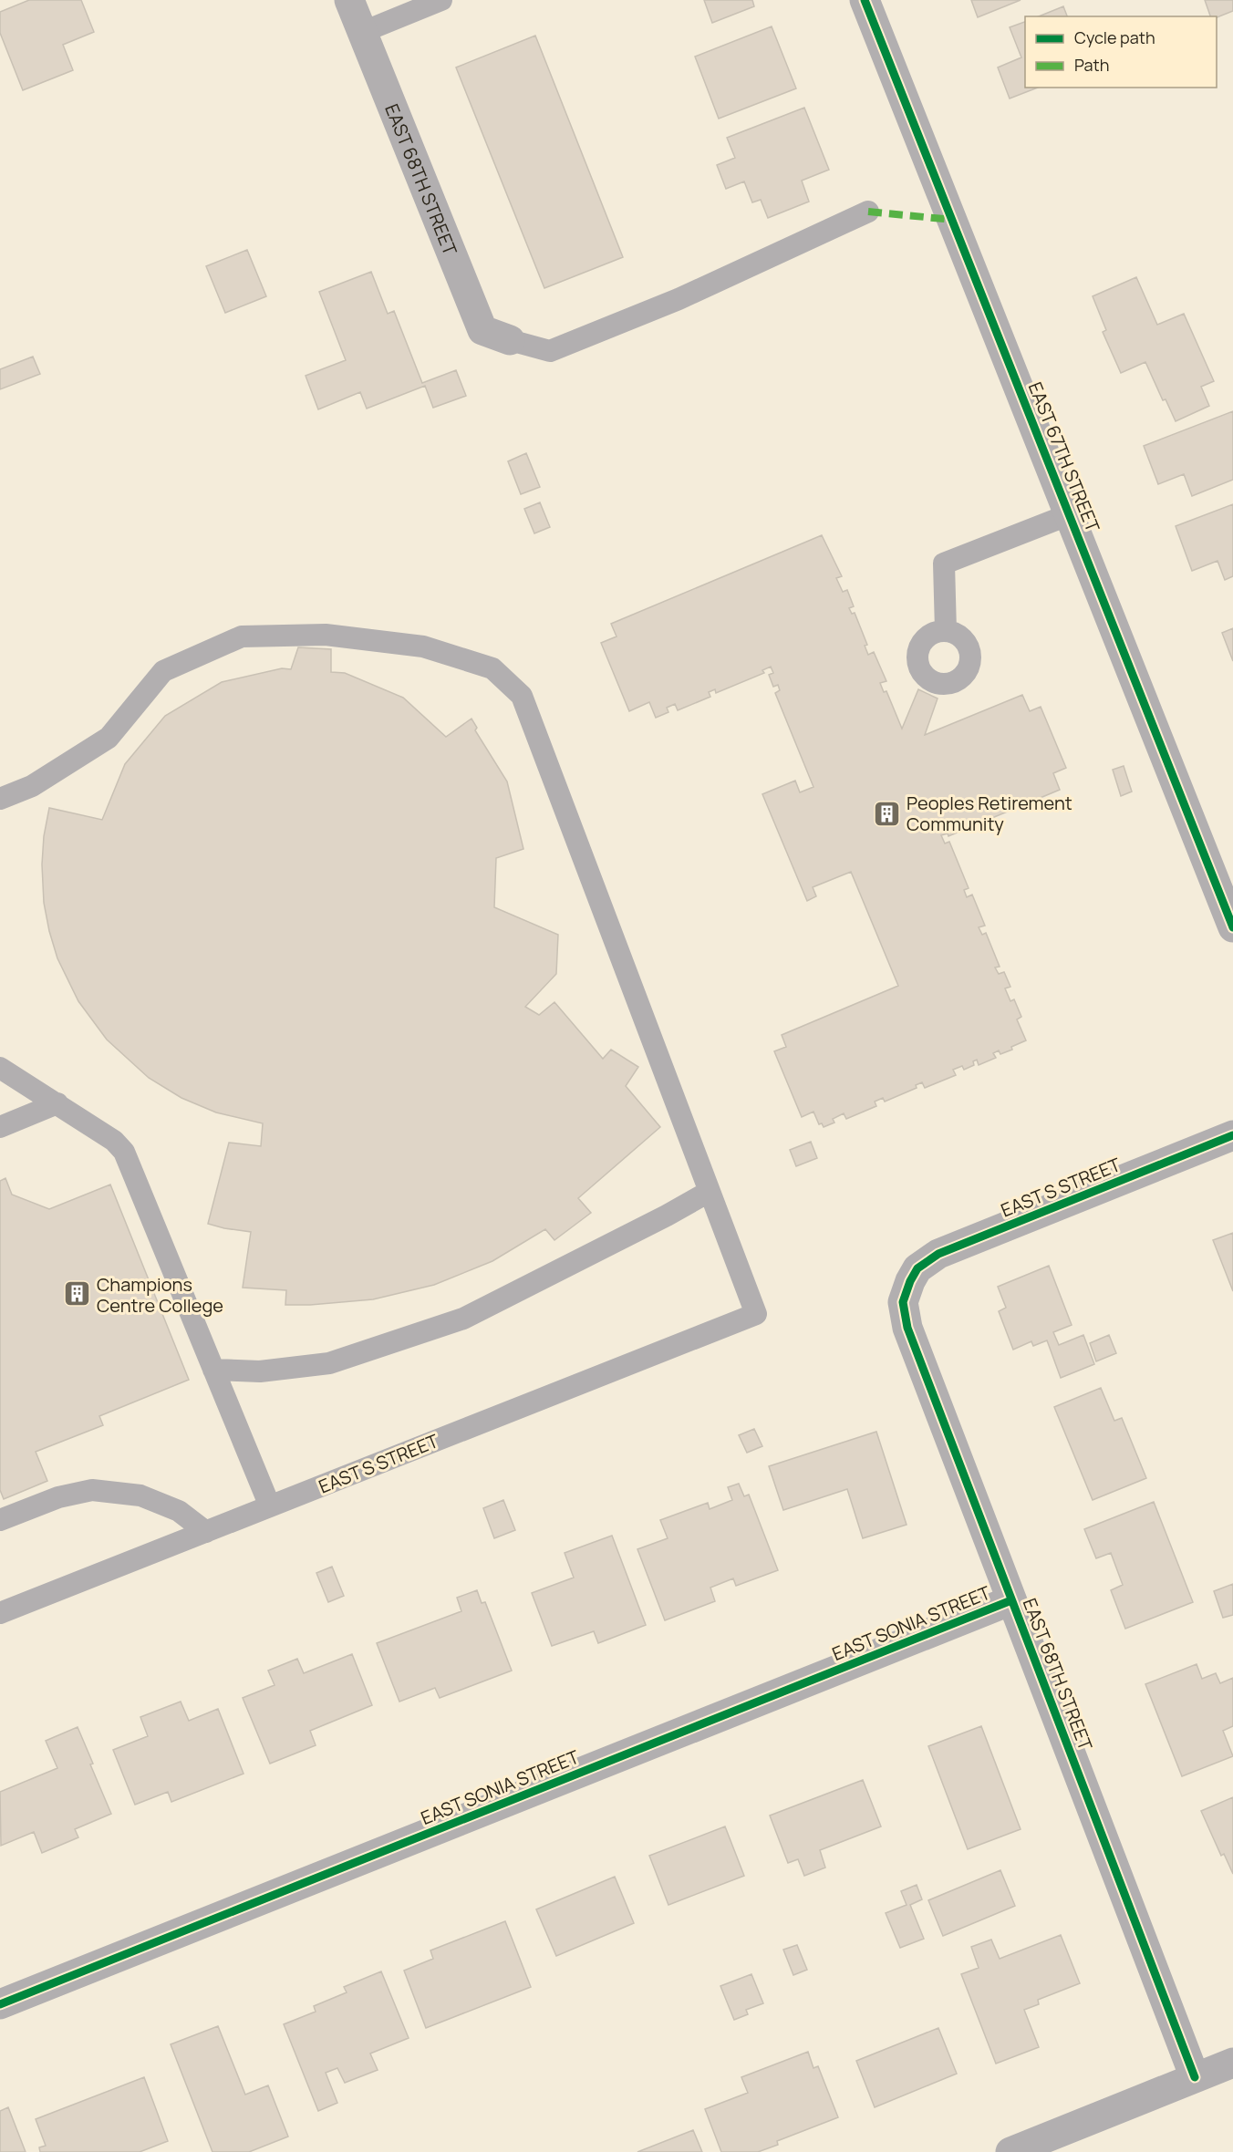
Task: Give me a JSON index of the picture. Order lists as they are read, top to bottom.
{
  "streets": {
    "street": [
      "EAST 68TH STREET",
      "EAST 67TH STREET",
      "EAST S STREET",
      "EAST SONIA STREET"
    ]
  },
  "crossings": [
    ["EAST 68TH STREET", "EAST S STREET"],
    ["EAST 68TH STREET", "EAST SONIA STREET"]
  ],
  "places": {
    "building": ["Peoples Retirement Community", "Champions Centre College"]
  },
  "legend": ["Cycle path", "Path"]
}
